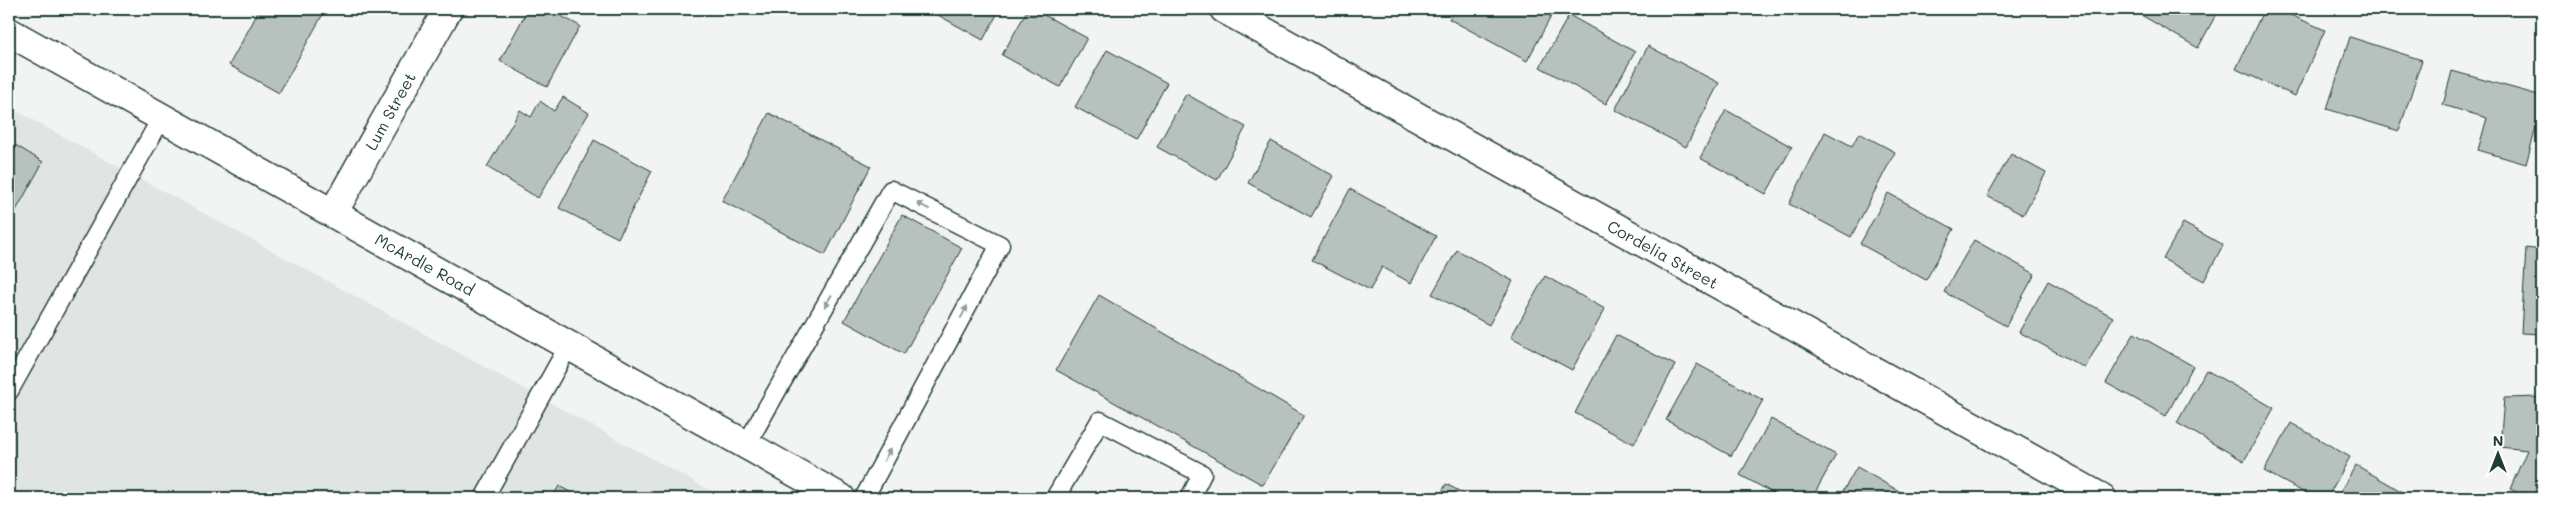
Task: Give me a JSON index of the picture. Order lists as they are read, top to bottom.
{
  "streets": {
    "street": ["Lum Street", "Cordelia Street", "McArdle Road"]
  },
  "crossings": [
    ["Lum Street", "McArdle Road"]
  ],
  "north": "top"
}
